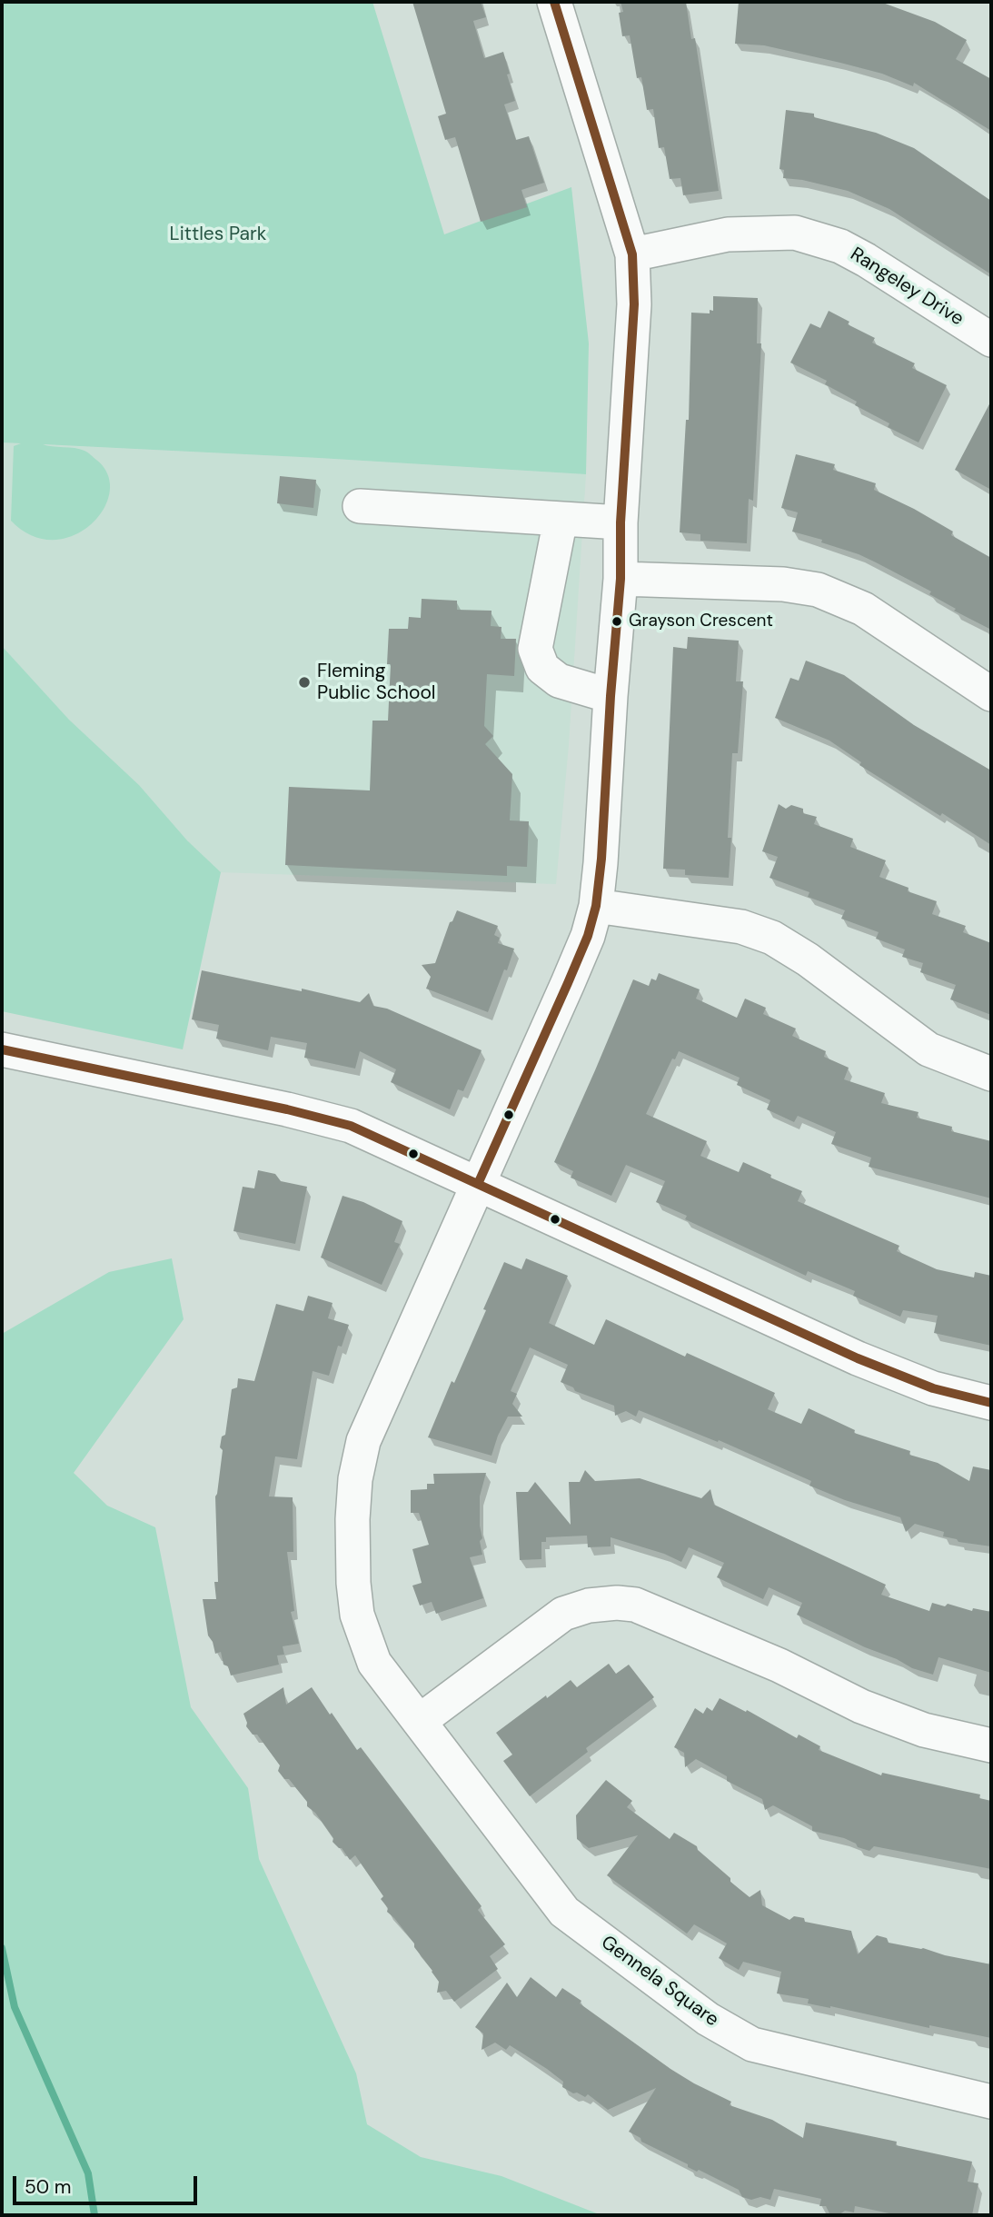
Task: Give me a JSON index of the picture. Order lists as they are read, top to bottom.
{
  "streets": {
    "street": ["Rangeley Drive", "Gennela Square"]
  },
  "crossings": [
    ["Rangeley Drive", "Gennela Square"]
  ],
  "parks": ["Littles Park"],
  "places": ["Grayson Crescent", "Fleming Public School"],
  "scale_bar": "50 m"
}
